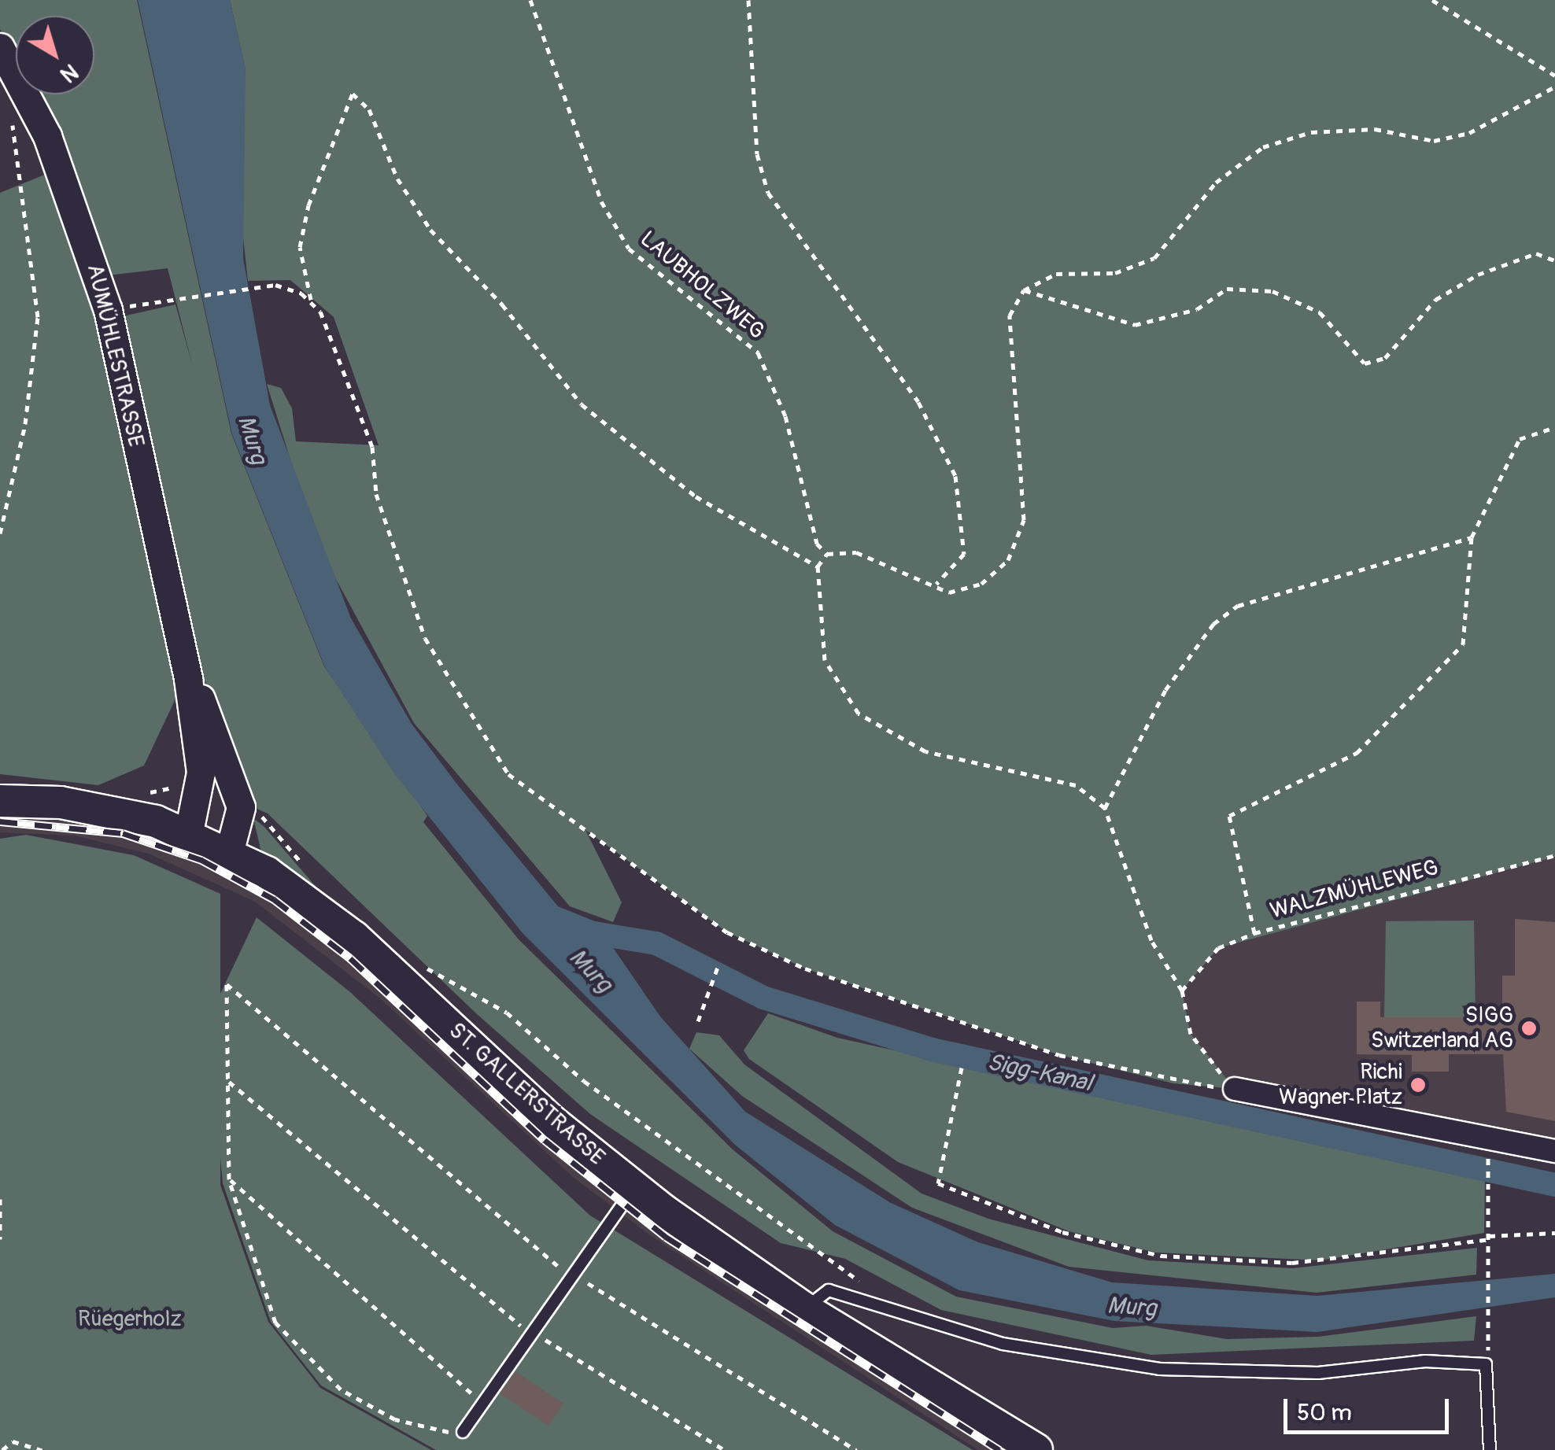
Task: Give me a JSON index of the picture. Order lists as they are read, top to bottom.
{
  "streets": {
    "main road": ["ST. GALLERSTRASSE"],
    "street": ["AUMÜHLESTRASSE"],
    "path": ["LAUBHOLZWEG", "WALZMÜHLEWEG"]
  },
  "crossings": [
    ["AUMÜHLESTRASSE", "ST. GALLERSTRASSE"]
  ],
  "water": ["Murg", "Sigg-Kanal"],
  "parks": ["Rüegerholz"],
  "places": ["SIGG Switzerland AG", "Richi Wagner Platz"],
  "scale_bar": "50 m",
  "north": "bottom right"
}
